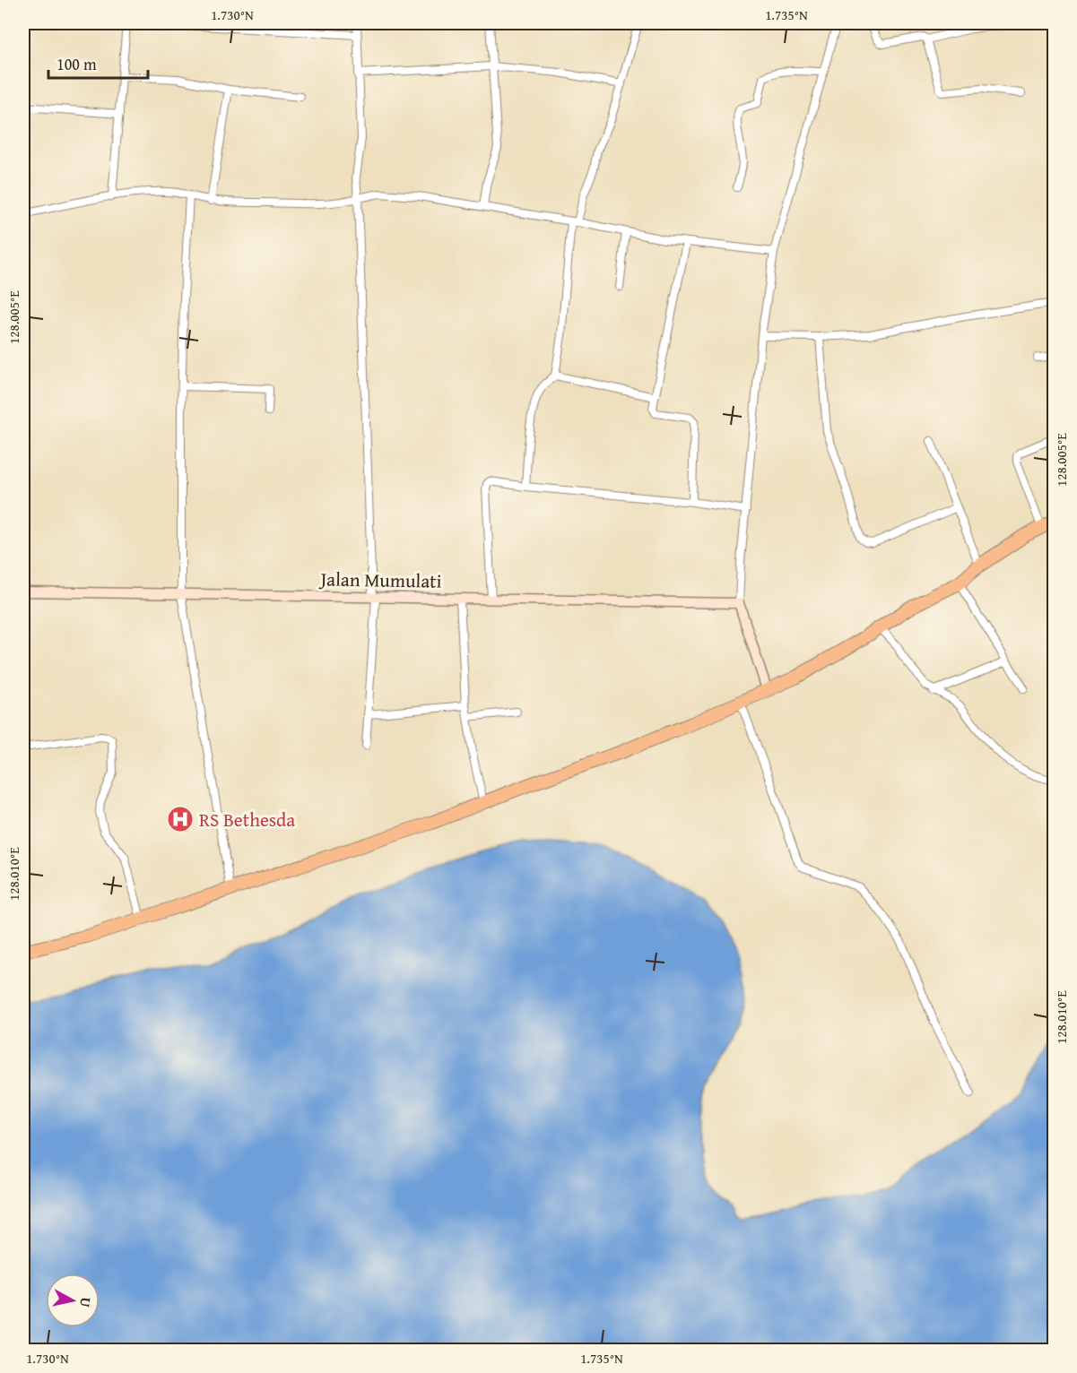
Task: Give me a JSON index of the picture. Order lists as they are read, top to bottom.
{
  "streets": {
    "street": ["Jalan Mumulati"]
  },
  "places": {
    "hospital": ["RS Bethesda"]
  },
  "scale_bar": "100 m",
  "north": "right",
  "coordinates": [
    "1.730°N",
    "1.735°N",
    "128.005°E",
    "128.010°E"
  ]
}
